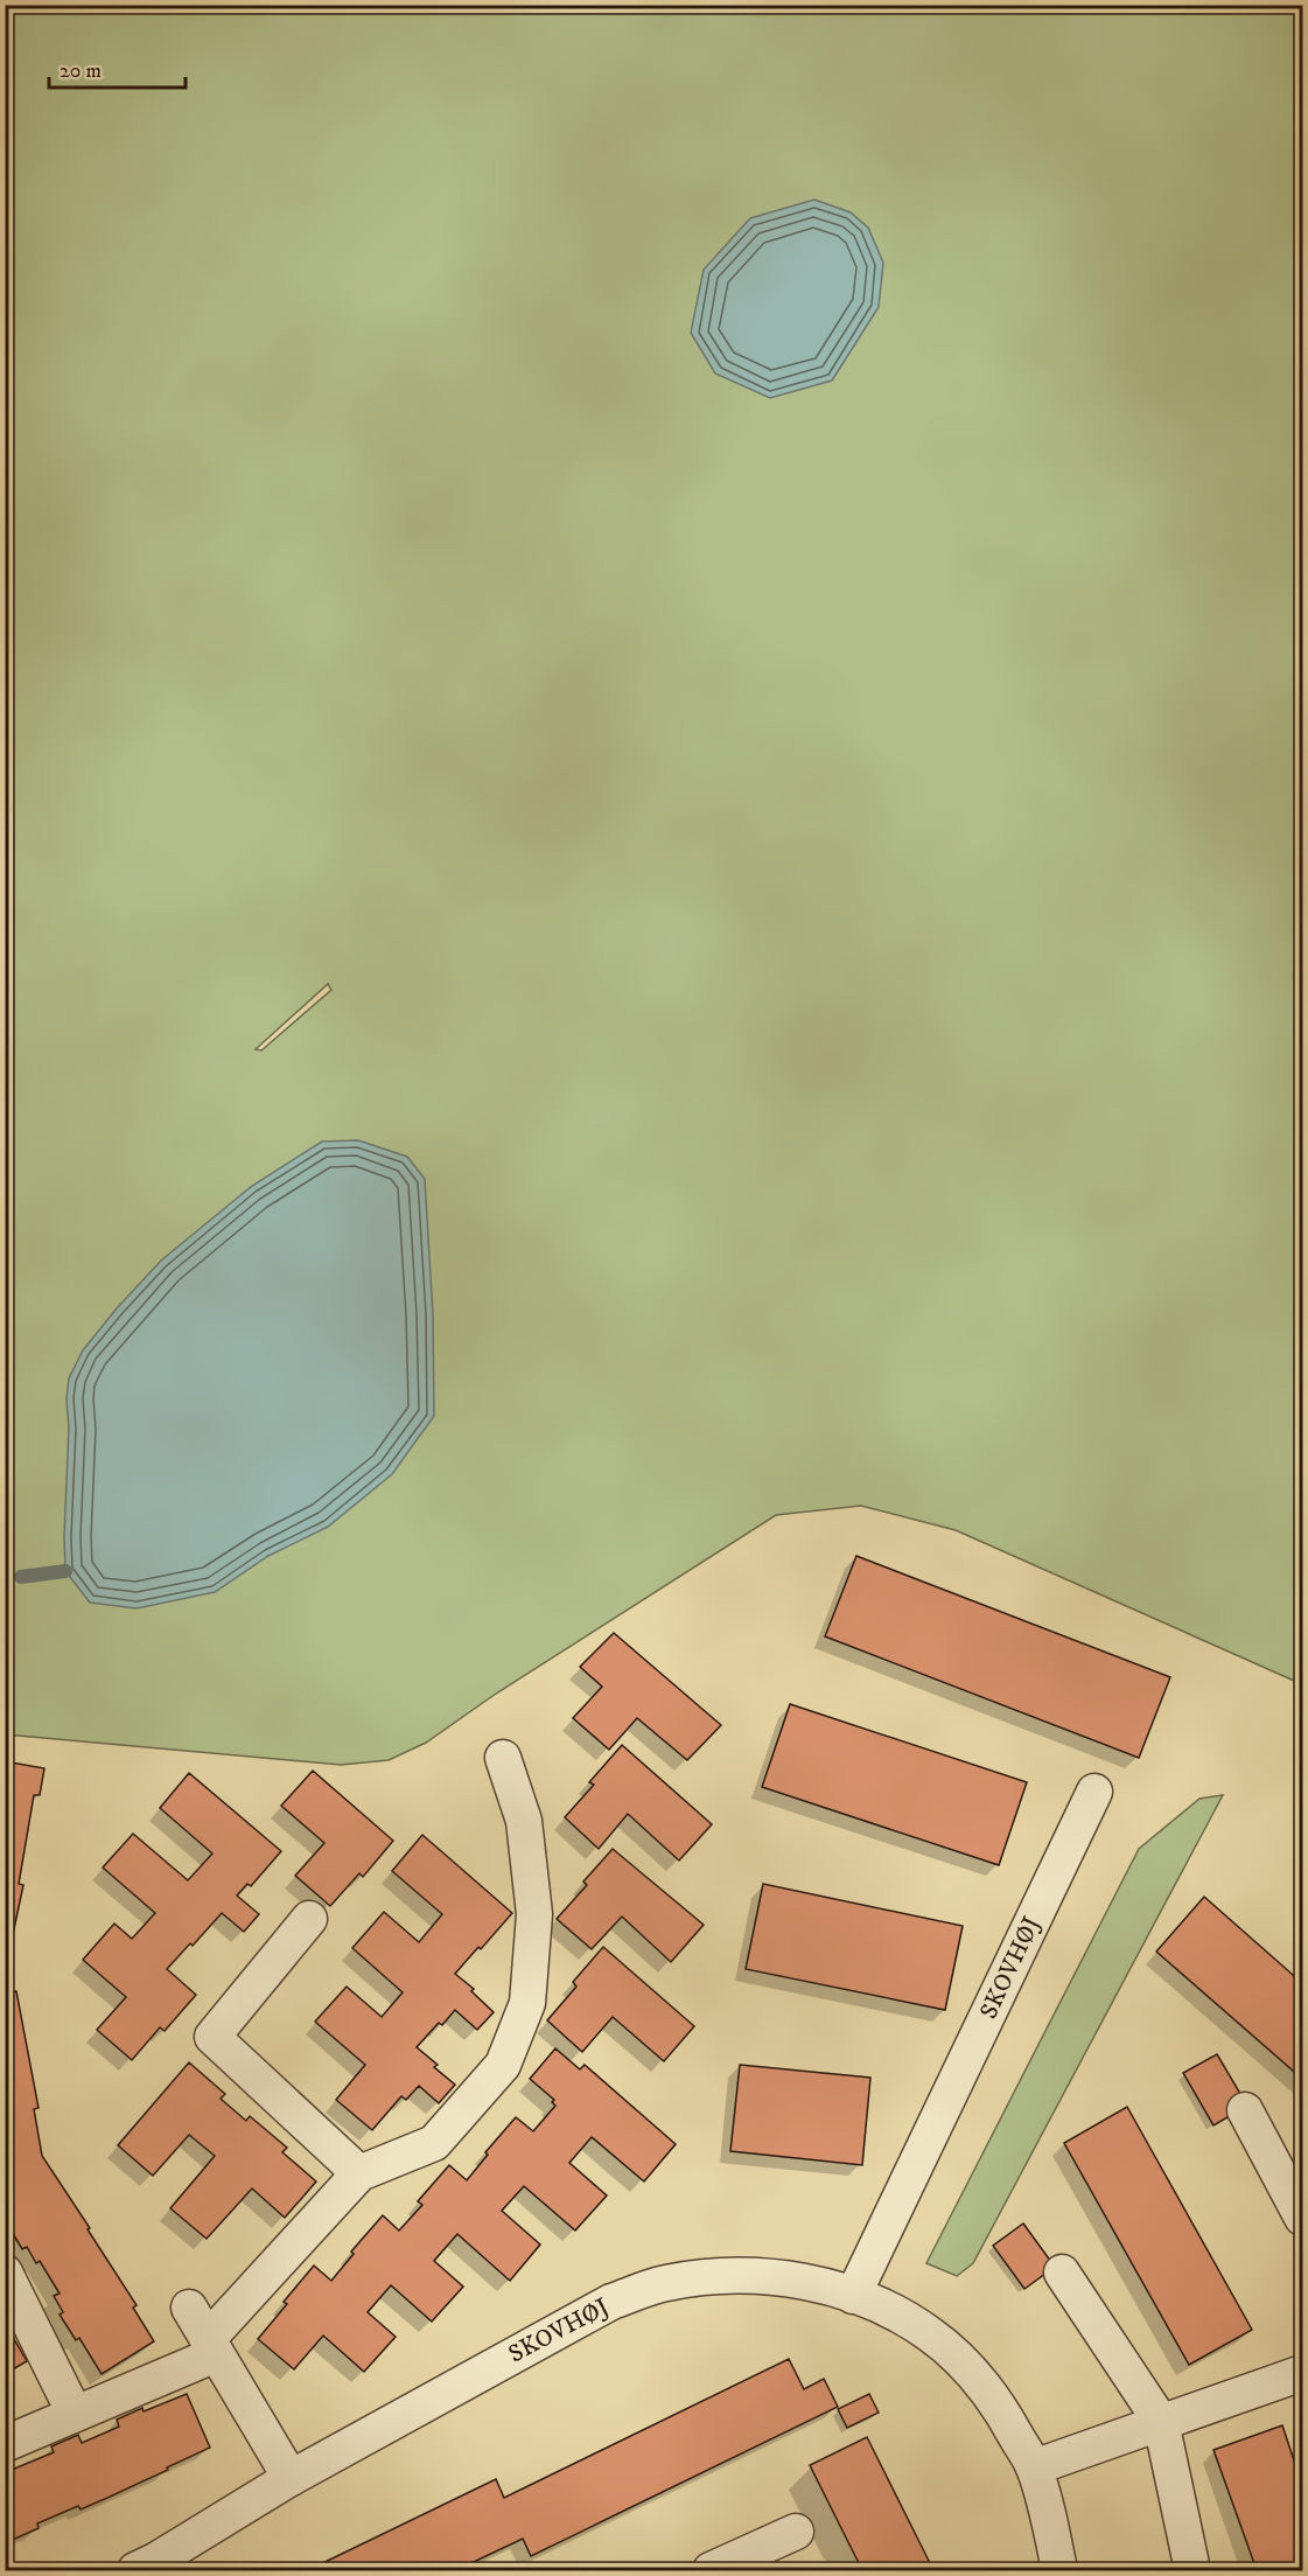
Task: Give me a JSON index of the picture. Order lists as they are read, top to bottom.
{
  "streets": {
    "street": ["SKOVHØJ"]
  },
  "scale_bar": "20 m"
}
